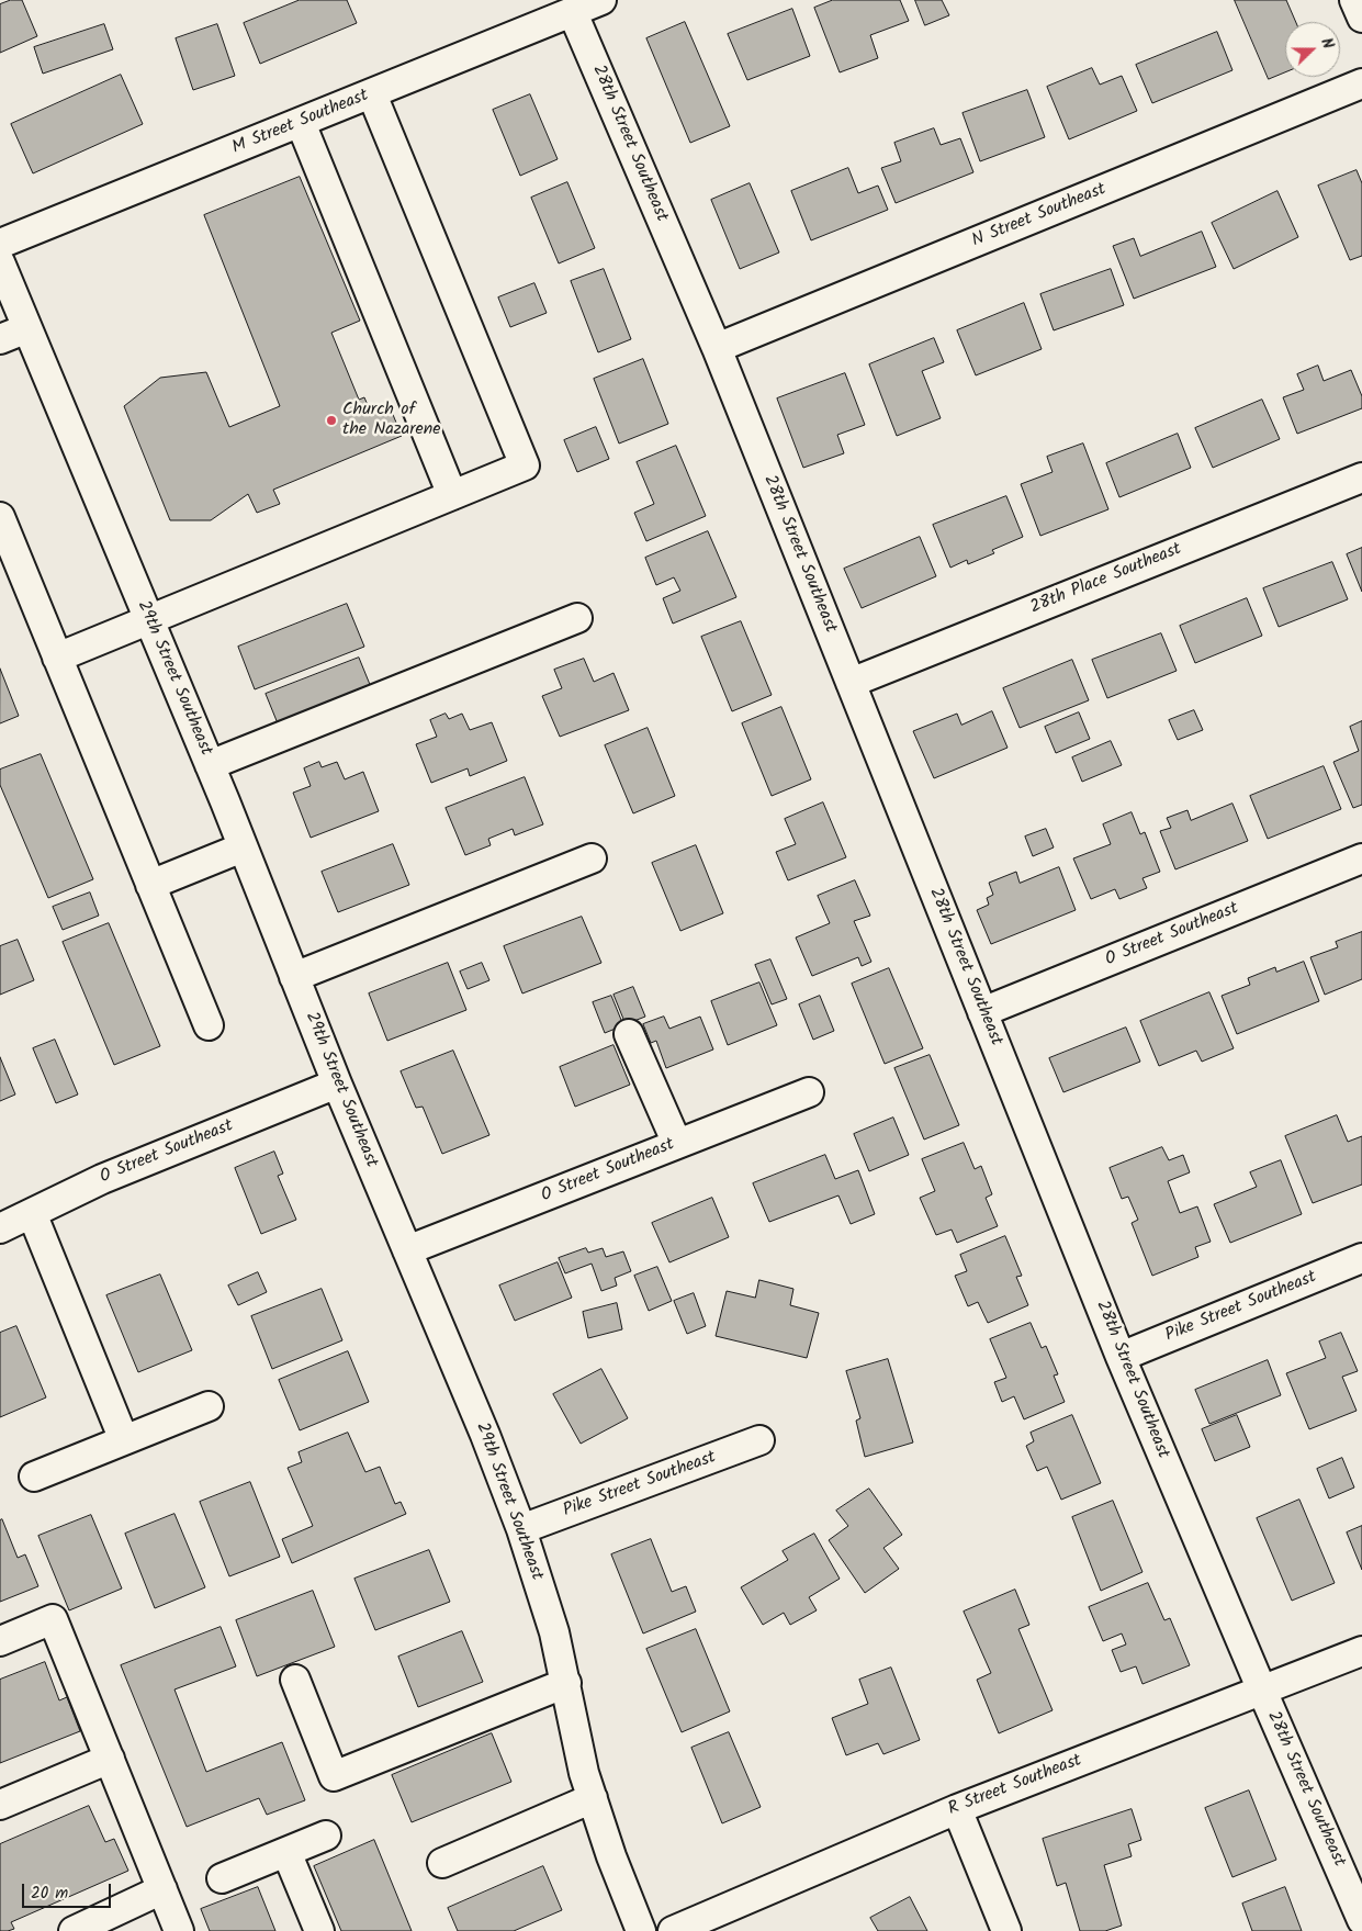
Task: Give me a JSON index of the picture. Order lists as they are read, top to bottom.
{
  "streets": {
    "street": [
      "M Street Southeast",
      "28th Street Southeast",
      "N Street Southeast",
      "28th Place Southeast",
      "29th Street Southeast",
      "O Street Southeast",
      "Pike Street Southeast",
      "R Street Southeast"
    ]
  },
  "crossings": [
    ["M Street Southeast", "28th Street Southeast"],
    ["28th Street Southeast", "N Street Southeast"],
    ["28th Street Southeast", "28th Place Southeast"],
    ["28th Street Southeast", "O Street Southeast"],
    ["28th Street Southeast", "Pike Street Southeast"],
    ["28th Street Southeast", "R Street Southeast"],
    ["29th Street Southeast", "O Street Southeast"],
    ["29th Street Southeast", "Pike Street Southeast"]
  ],
  "places": ["Church of the Nazarene"],
  "scale_bar": "20 m",
  "north": "right"
}
